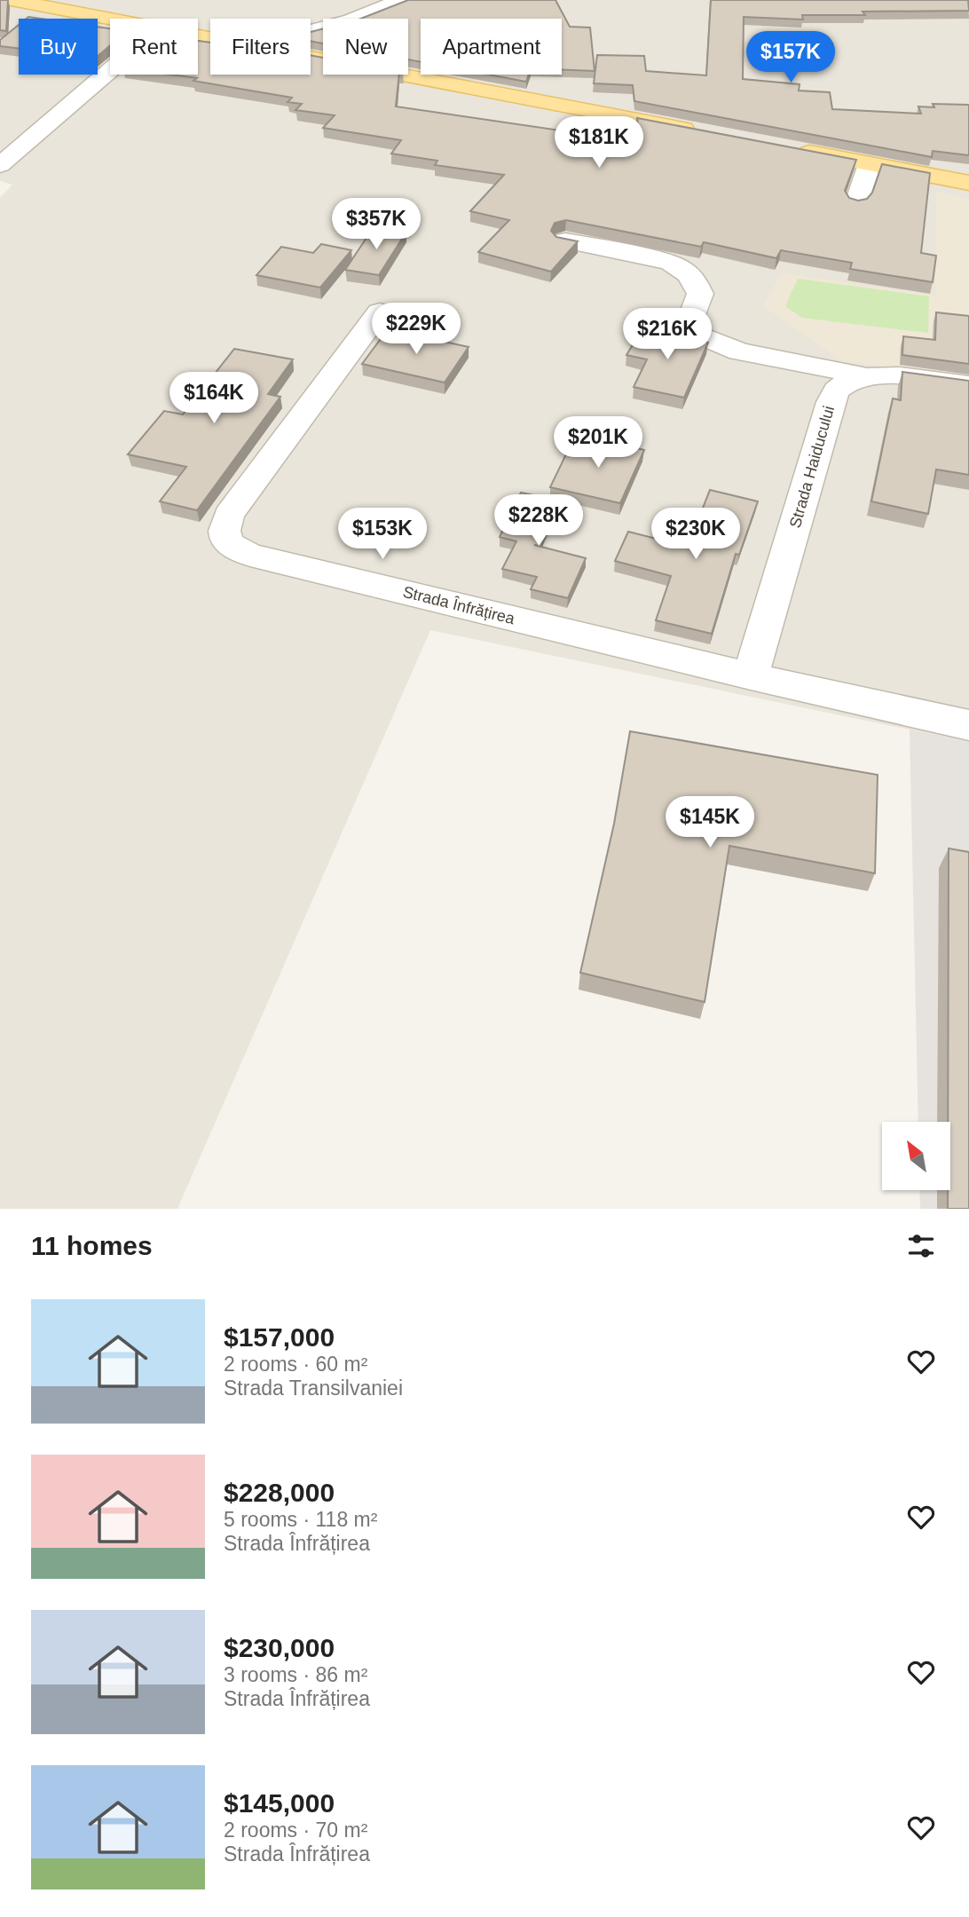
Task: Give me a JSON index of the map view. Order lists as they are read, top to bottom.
{
  "streets": {
    "street": ["Strada Haiducului", "Strada Înfrățirea"]
  },
  "crossings": [
    ["Strada Haiducului", "Strada Înfrățirea"]
  ],
  "north": "top left",
  "page": {
    "chip": [
      "Buy",
      "Rent",
      "Filters",
      "New",
      "Apartment"
    ],
    "price": [
      "$157K",
      "$181K",
      "$357K",
      "$229K",
      "$216K",
      "$164K",
      "$201K",
      "$228K",
      "$153K",
      "$230K",
      "$145K"
    ],
    "heading": "11 homes",
    "list": [
      {
        "name": "$157,000",
        "note": "2 rooms · 60 m² · Strada Transilvaniei"
      },
      {
        "name": "$228,000",
        "note": "5 rooms · 118 m² · Strada Înfrățirea"
      },
      {
        "name": "$230,000",
        "note": "3 rooms · 86 m² · Strada Înfrățirea"
      },
      {
        "name": "$145,000",
        "note": "2 rooms · 70 m² · Strada Înfrățirea"
      }
    ]
  }
}
